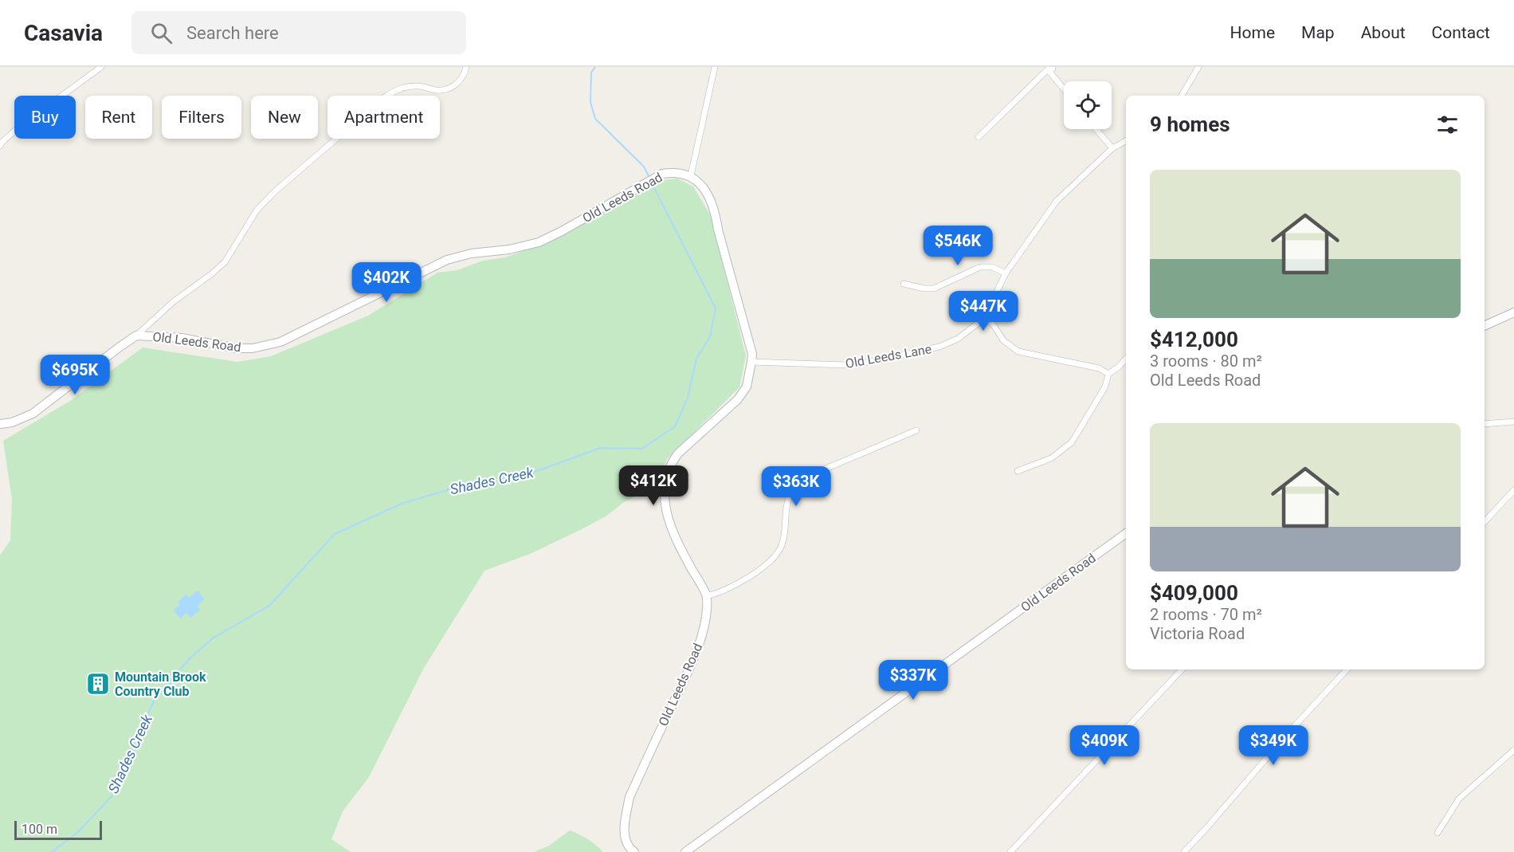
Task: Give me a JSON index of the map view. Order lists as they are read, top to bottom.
{
  "streets": {
    "main road": ["Old Leeds Road"],
    "street": ["Old Leeds Lane"]
  },
  "water": ["Shades Creek"],
  "places": {
    "building": ["Mountain Brook Country Club"]
  },
  "scale_bar": "100 m",
  "page": {
    "header": "Casavia",
    "search": "Search here",
    "nav": [
      "Home",
      "Map",
      "About",
      "Contact"
    ],
    "chip": [
      "Buy",
      "Rent",
      "Filters",
      "New",
      "Apartment"
    ],
    "heading": "9 homes",
    "list": [
      {
        "name": "$412,000",
        "note": "3 rooms · 80 m² · Old Leeds Road"
      },
      {
        "name": "$409,000",
        "note": "2 rooms · 70 m² · Victoria Road"
      }
    ],
    "price": [
      "$546K",
      "$402K",
      "$447K",
      "$695K",
      "$412K",
      "$363K",
      "$337K",
      "$409K",
      "$349K"
    ],
    "scale": "100 m"
  }
}
